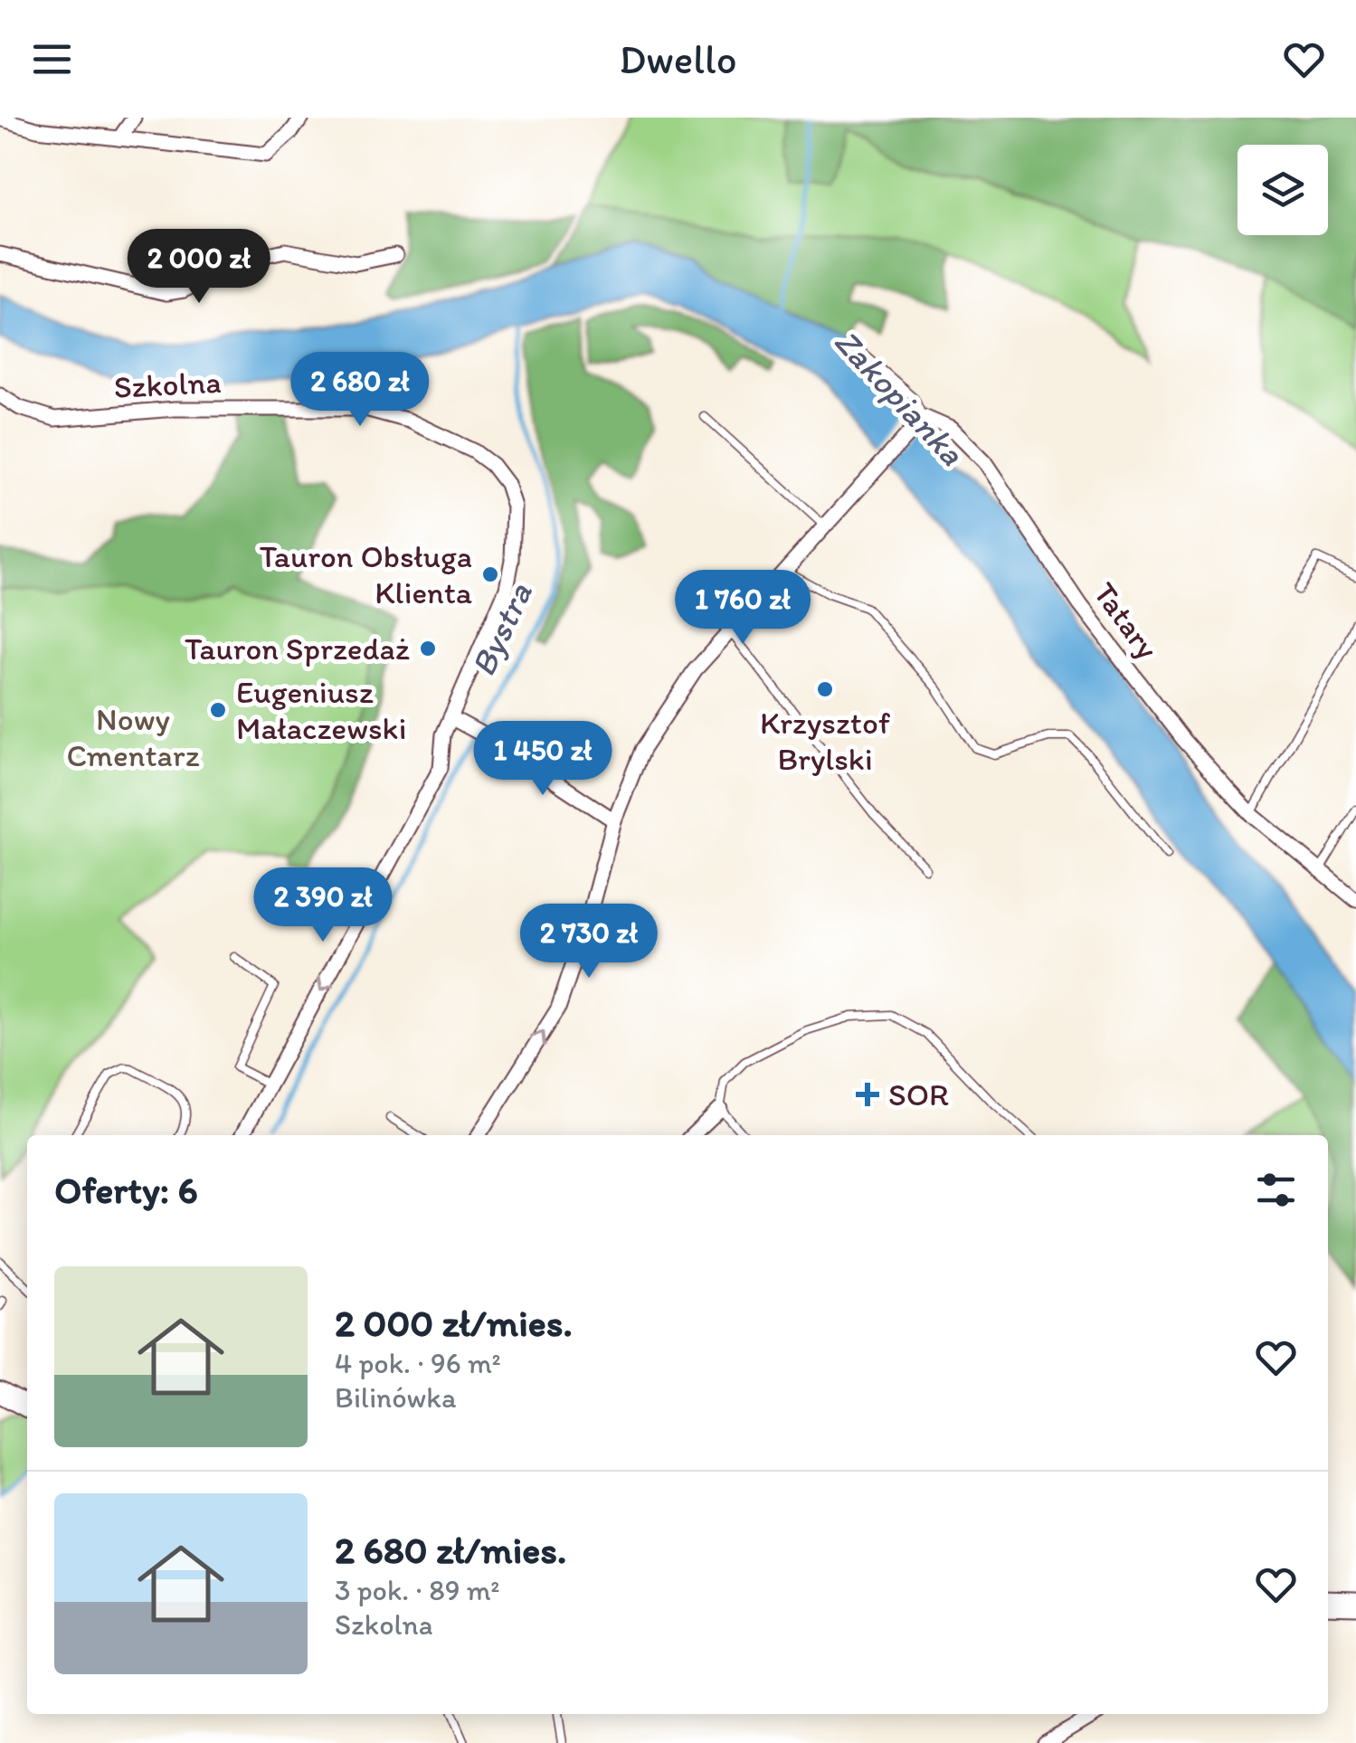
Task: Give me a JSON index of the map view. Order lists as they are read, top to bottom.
{
  "streets": {
    "street": ["Szkolna", "Tatary"]
  },
  "water": ["Zakopianka", "Bystra"],
  "parks": ["Nowy Cmentarz"],
  "places": {
    "other": [
      "Tauron Obsługa Klienta",
      "Tauron Sprzedaż",
      "Krzysztof Brylski",
      "Eugeniusz Małaczewski"
    ],
    "health": ["SOR"]
  },
  "page": {
    "header": "Dwello",
    "price": [
      "2 000 zł",
      "2 680 zł",
      "1 760 zł",
      "1 450 zł",
      "2 390 zł",
      "2 730 zł"
    ],
    "heading": "Oferty: 6",
    "list": [
      {
        "name": "2 000 zł/mies.",
        "note": "4 pok. · 96 m² · Bilinówka"
      },
      {
        "name": "2 680 zł/mies.",
        "note": "3 pok. · 89 m² · Szkolna"
      }
    ]
  }
}
